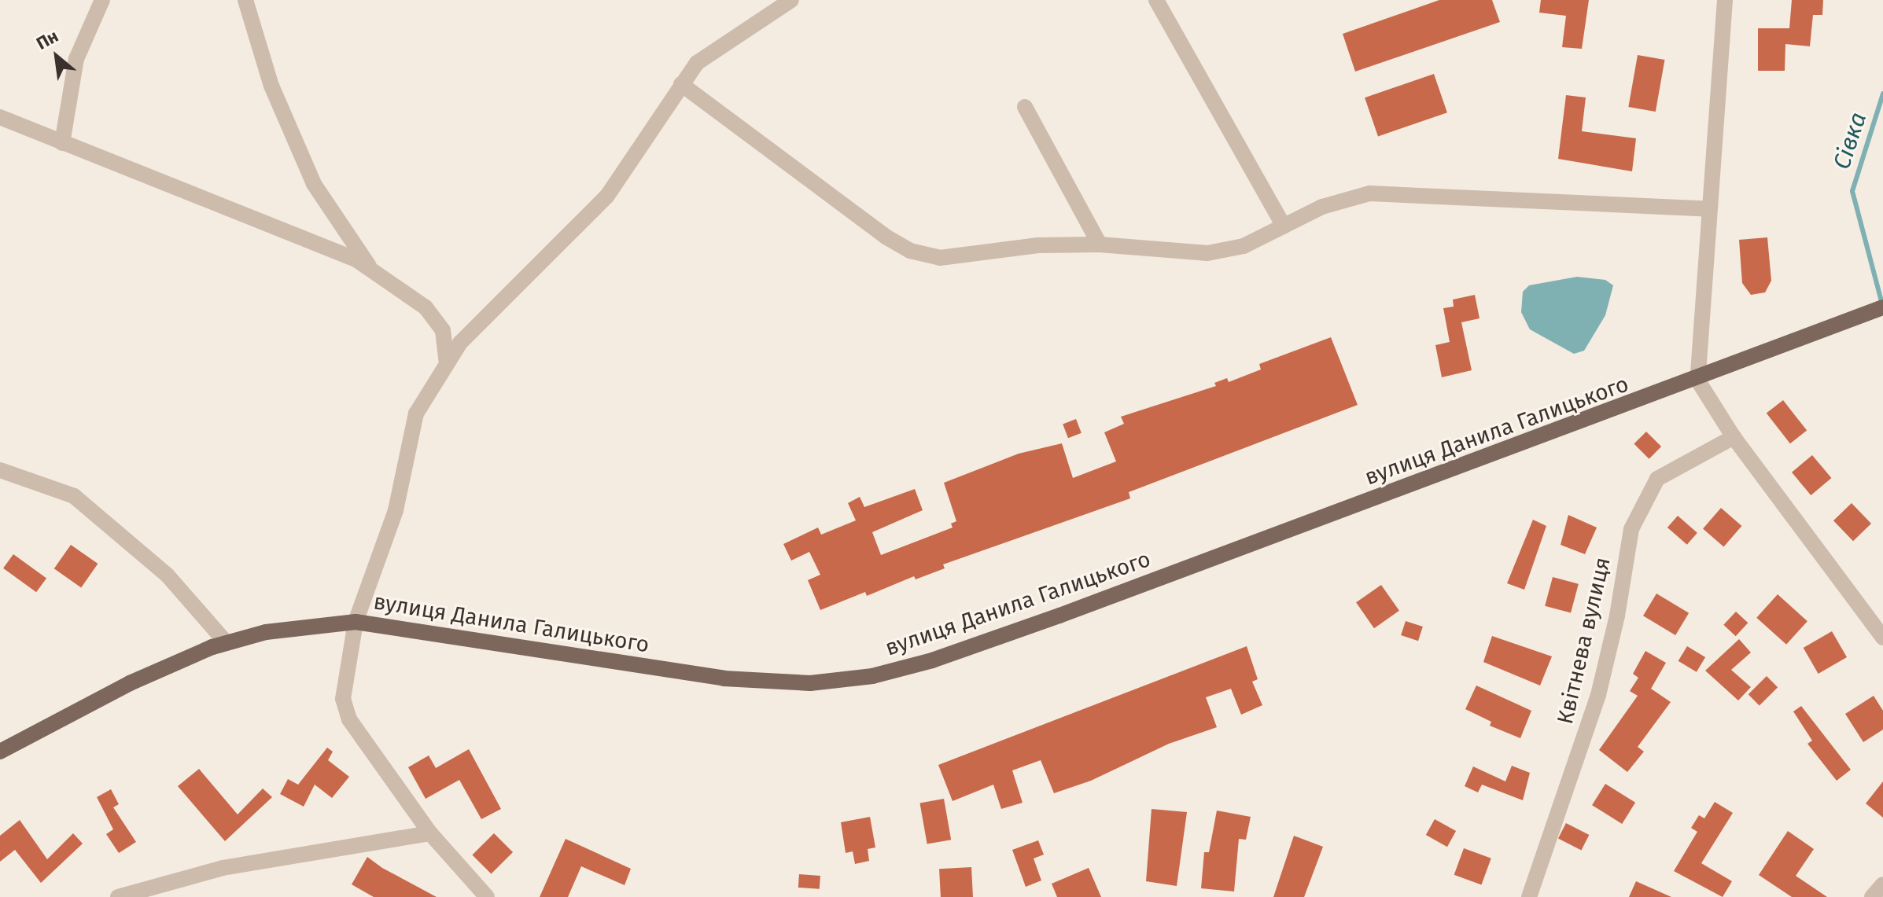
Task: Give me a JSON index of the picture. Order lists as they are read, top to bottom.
{
  "streets": {
    "main road": ["вулиця Данила Галицького"],
    "street": ["Квітнева вулиця"]
  },
  "water": ["Сівка"],
  "north": "top left"
}
